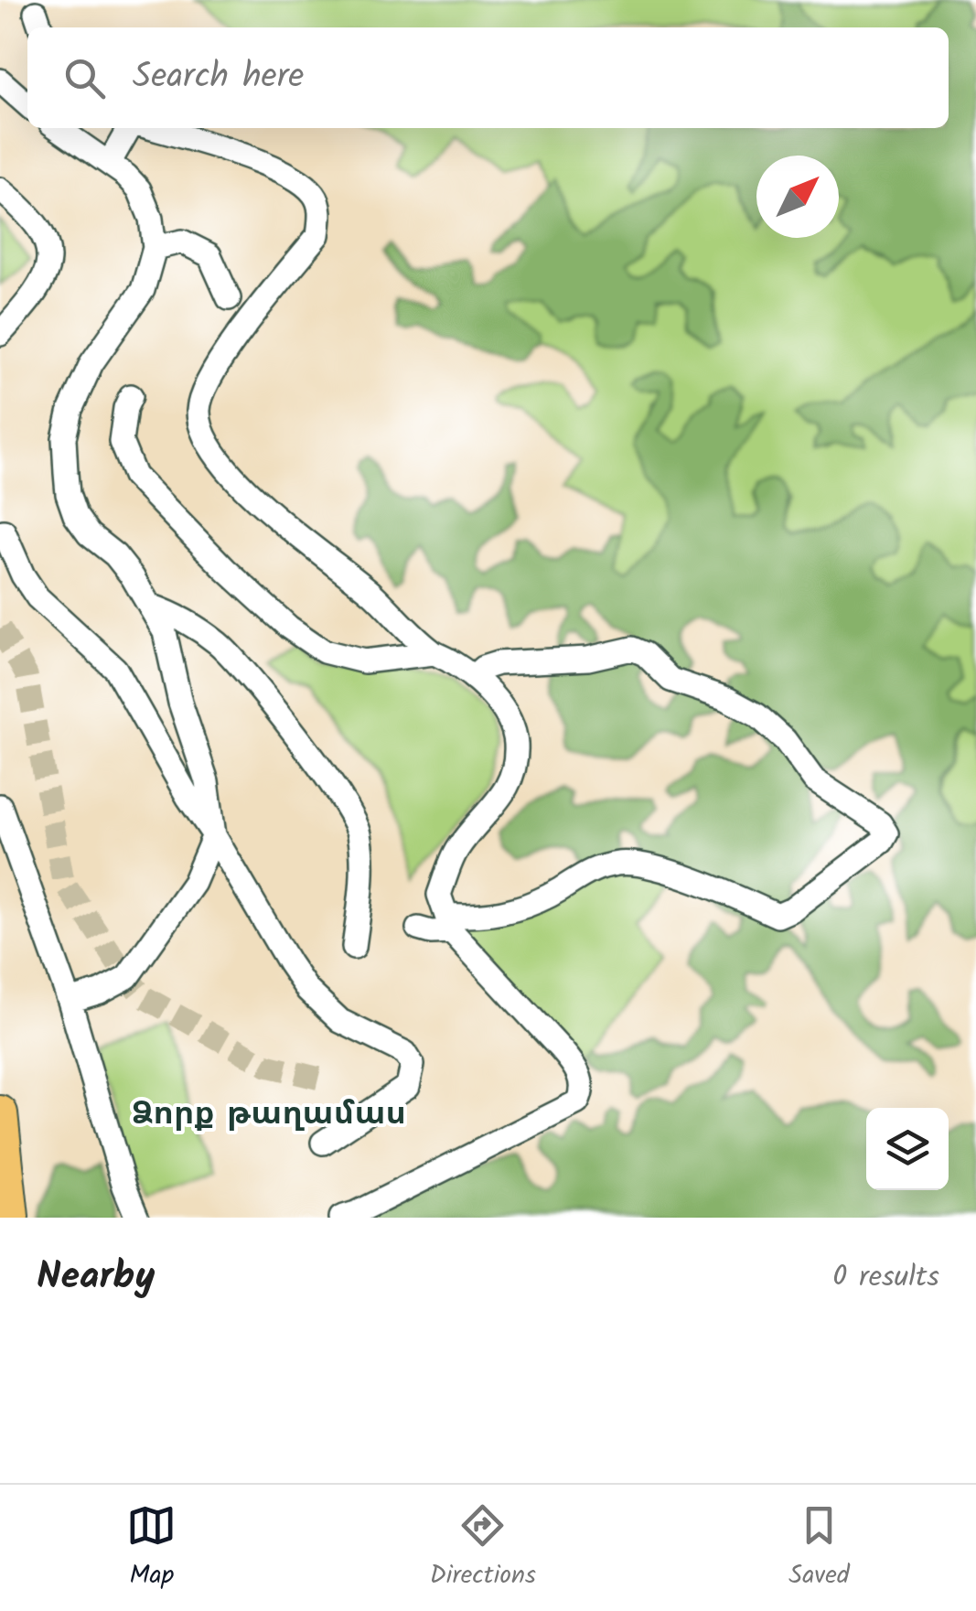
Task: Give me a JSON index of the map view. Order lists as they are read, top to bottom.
{
  "districts": ["Ձորք թաղամաս"],
  "north": "top right",
  "page": {
    "search": "Search here",
    "heading": ["Nearby", "0 results"],
    "nav": ["Map", "Directions", "Saved"]
  }
}
